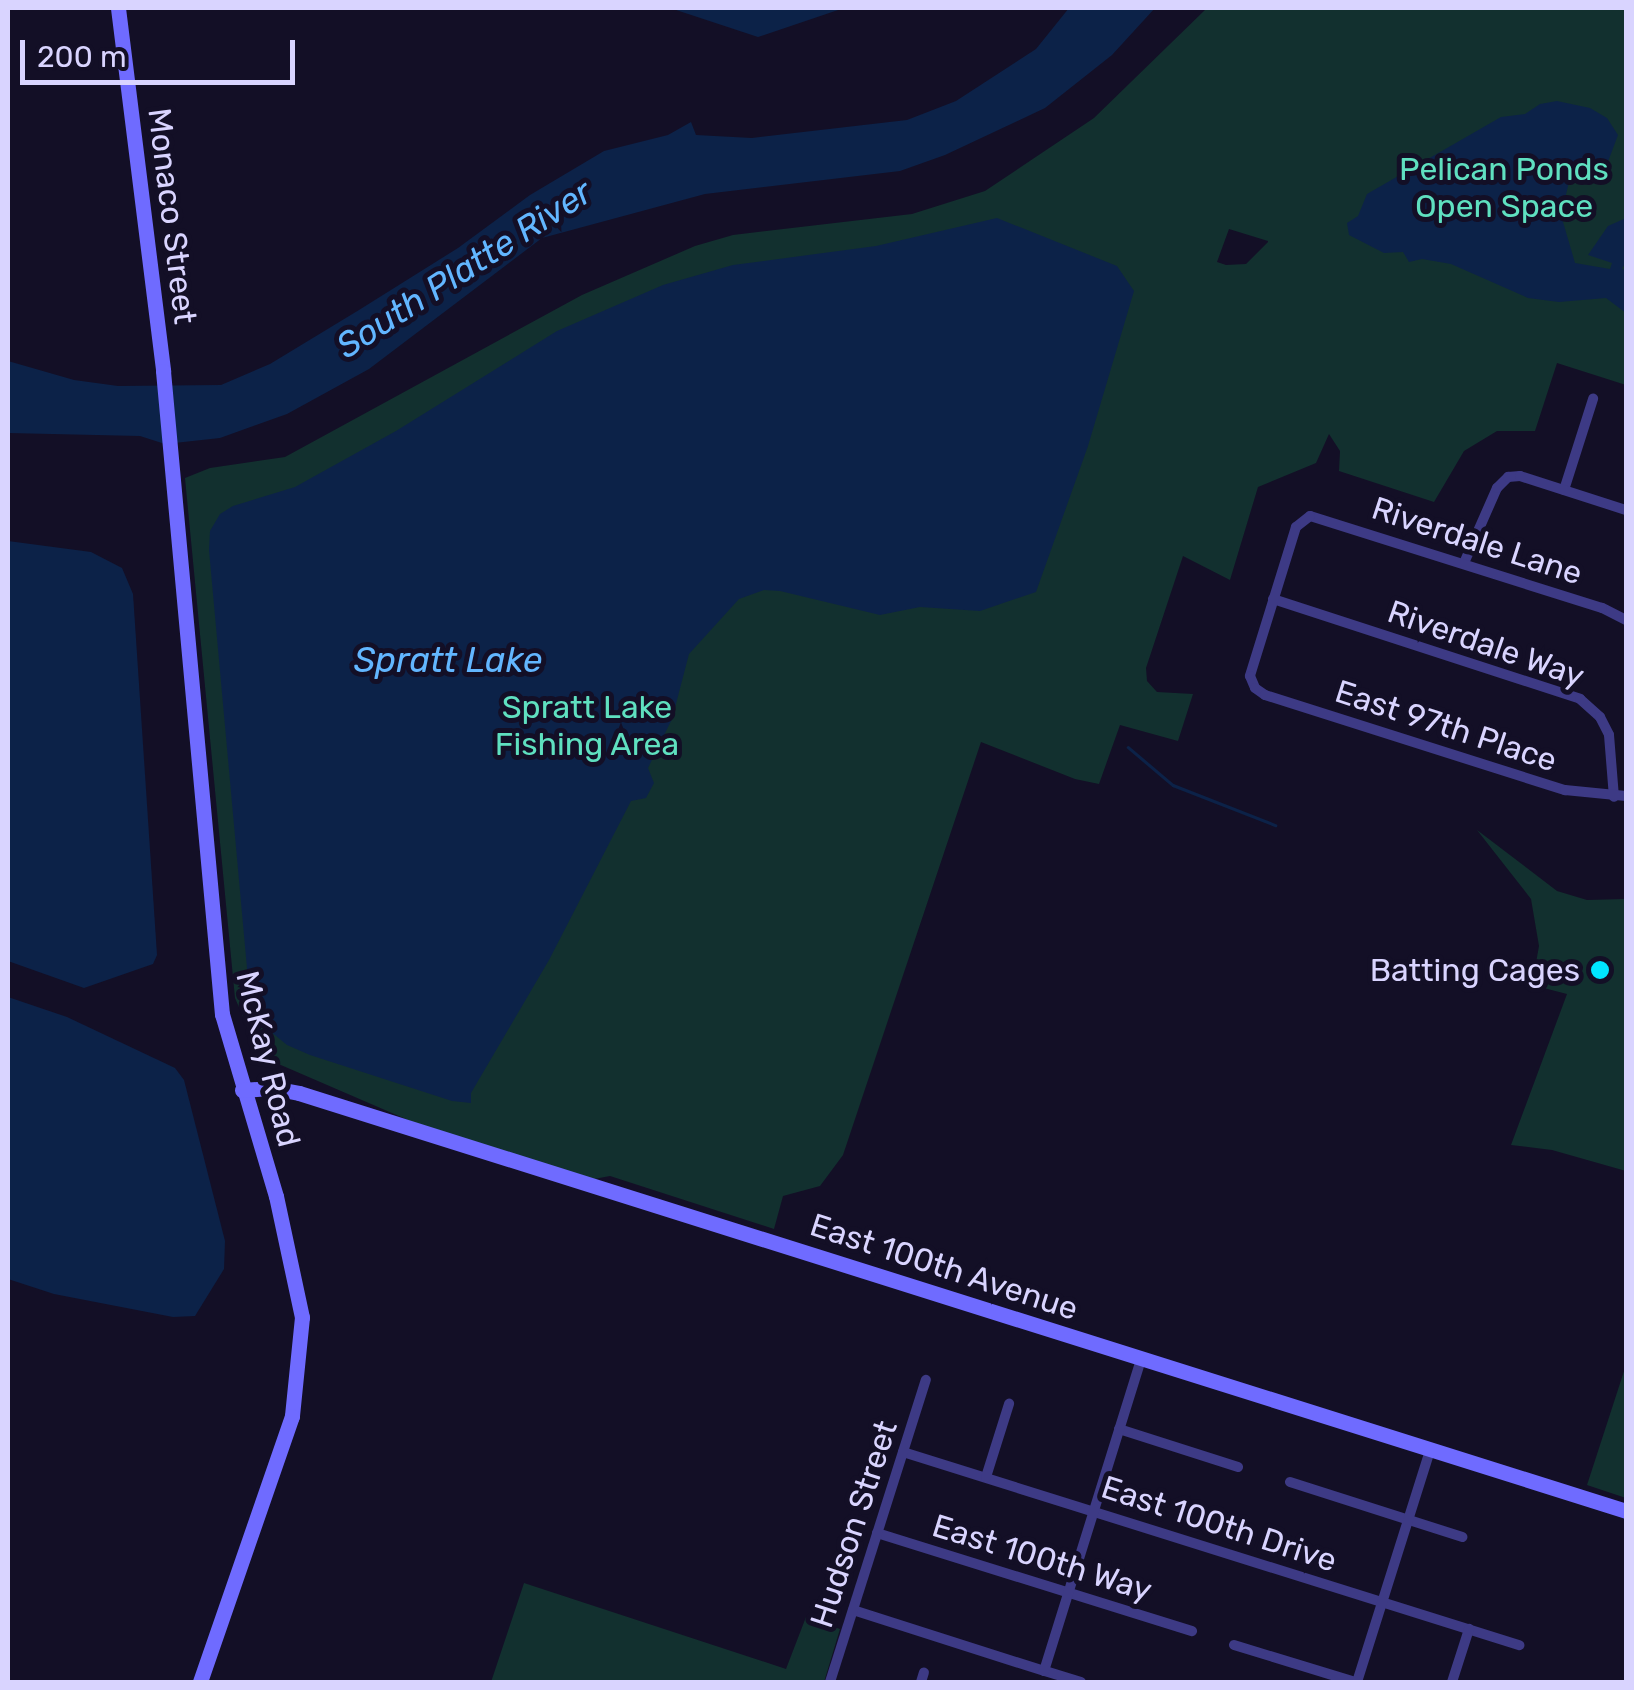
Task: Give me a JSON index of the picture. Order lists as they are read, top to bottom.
{
  "streets": {
    "main road": ["Monaco Street", "McKay Road", "East 100th Avenue"],
    "street": [
      "Riverdale Lane",
      "Riverdale Way",
      "East 97th Place",
      "Hudson Street",
      "East 100th Drive",
      "East 100th Way"
    ]
  },
  "crossings": [
    ["Monaco Street", "McKay Road"],
    ["Riverdale Lane", "Riverdale Way"],
    ["Riverdale Lane", "East 97th Place"],
    ["Riverdale Way", "East 97th Place"],
    ["McKay Road", "East 100th Avenue"],
    ["Hudson Street", "East 100th Drive"],
    ["Hudson Street", "East 100th Way"]
  ],
  "water": ["South Platte River", "Spratt Lake"],
  "parks": ["Pelican Ponds Open Space", "Spratt Lake Fishing Area"],
  "places": ["Batting Cages"],
  "scale_bar": "200 m"
}
